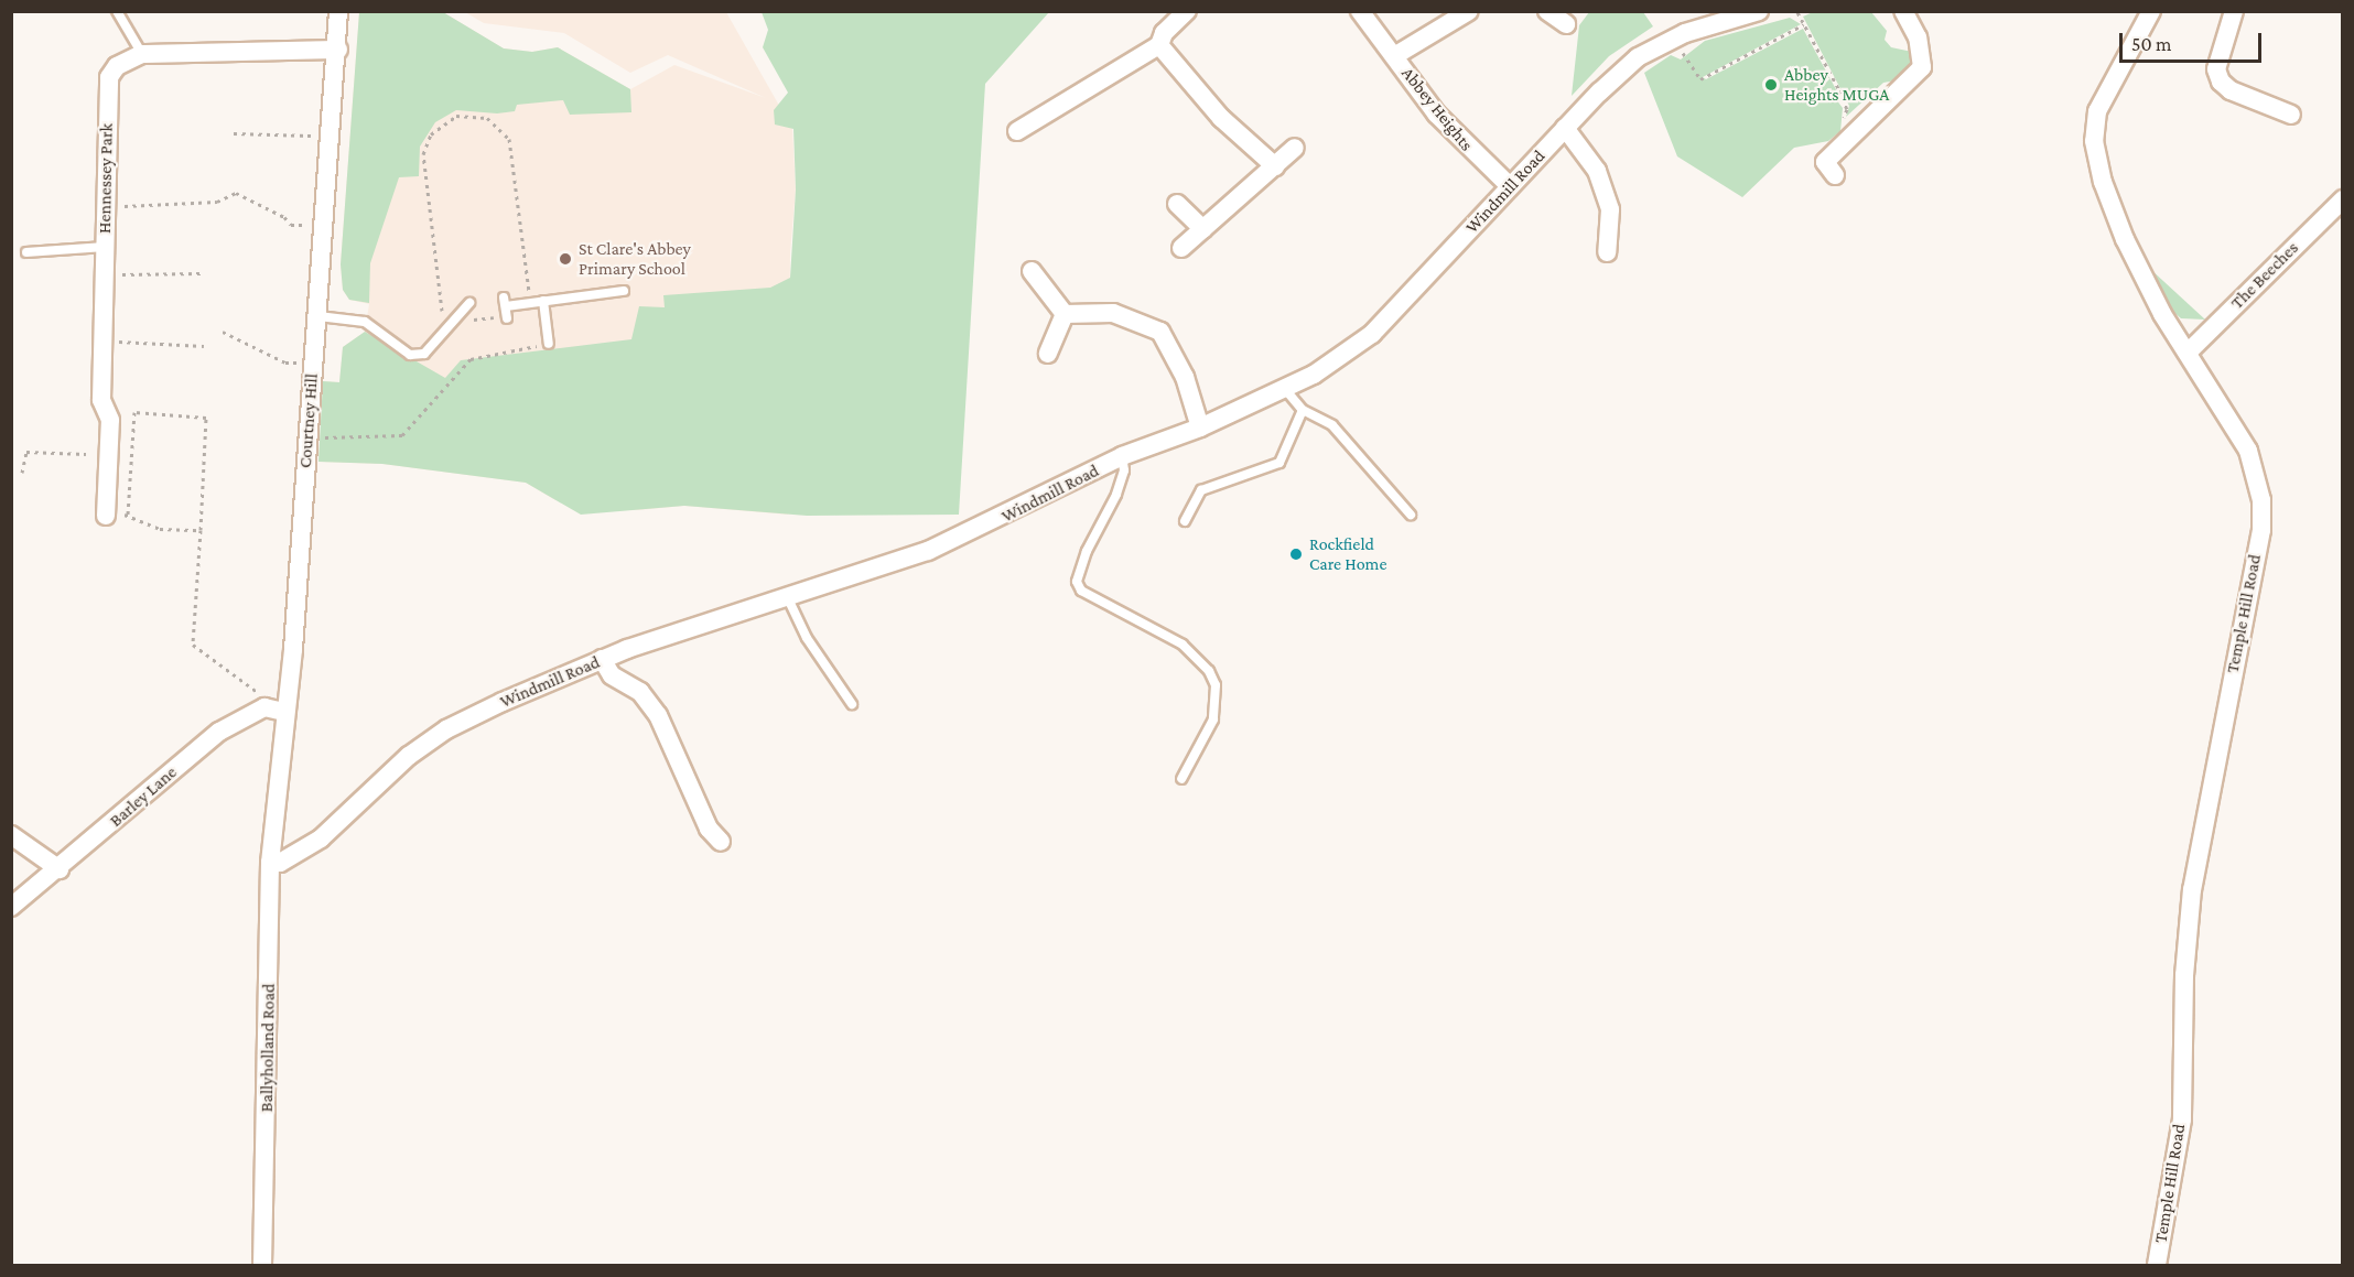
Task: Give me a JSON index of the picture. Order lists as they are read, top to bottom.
{
  "streets": {
    "street": [
      "Abbey Heights",
      "Hennessey Park",
      "Windmill Road",
      "The Beeches",
      "Courtney Hill",
      "Temple Hill Road",
      "Barley Lane",
      "Ballyholland Road"
    ]
  },
  "crossings": [
    ["Abbey Heights", "Windmill Road"],
    ["Hennessey Park", "Courtney Hill"],
    ["Windmill Road", "Ballyholland Road"],
    ["The Beeches", "Temple Hill Road"],
    ["Courtney Hill", "Barley Lane"],
    ["Courtney Hill", "Ballyholland Road"]
  ],
  "places": ["Abbey Heights MUGA", "St Clare's Abbey Primary School", "Rockfield Care Home"],
  "scale_bar": "50 m"
}
